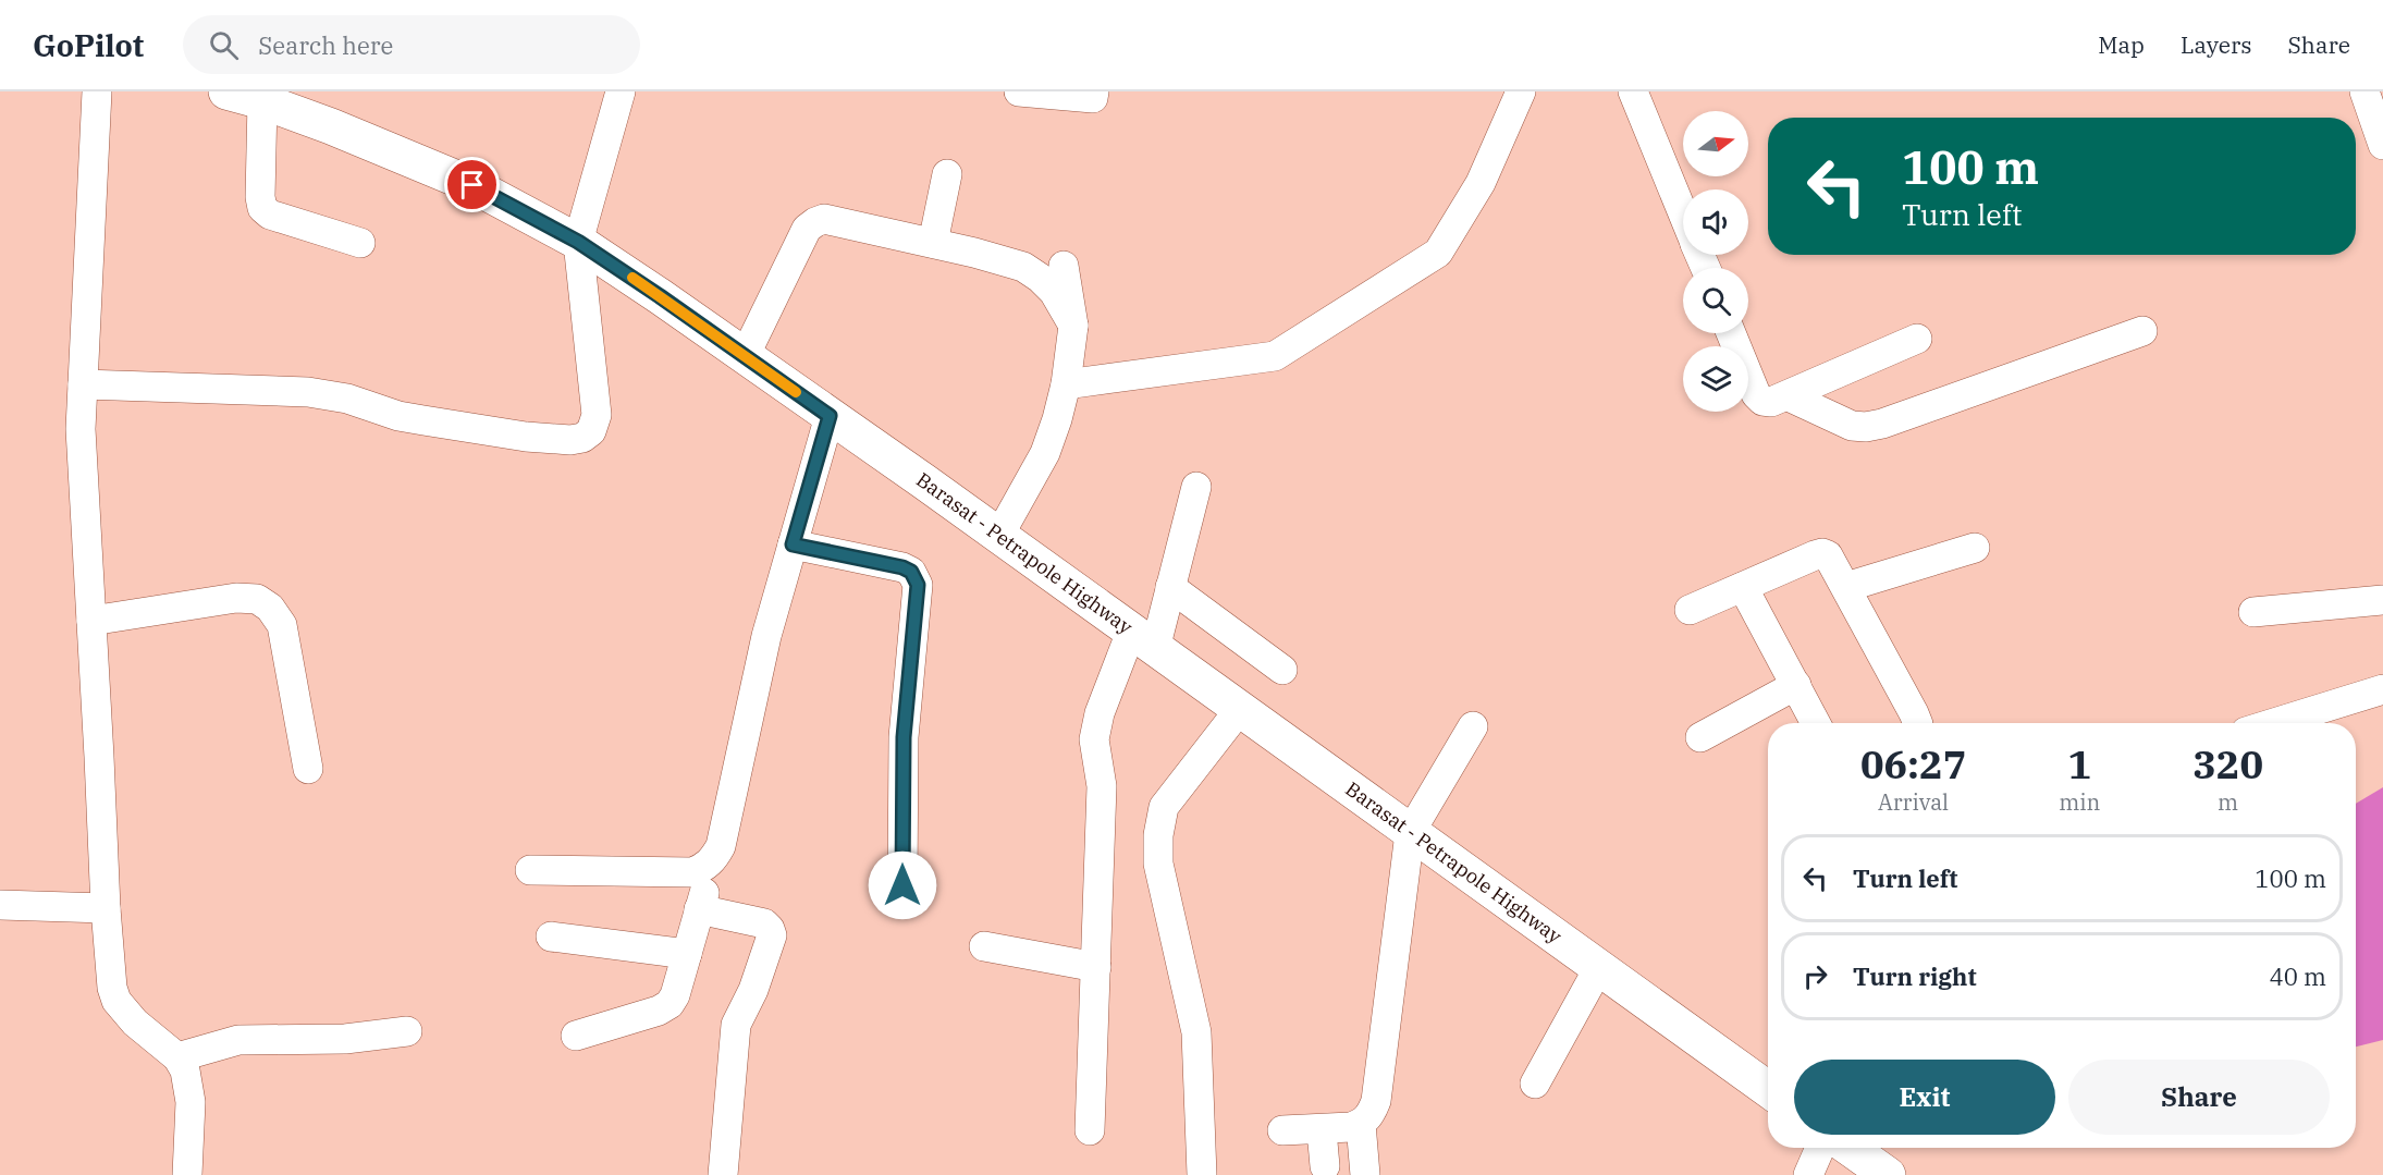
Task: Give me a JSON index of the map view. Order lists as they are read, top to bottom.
{
  "streets": {
    "highway": ["Barasat - Petrapole Highway"]
  },
  "north": "right",
  "page": {
    "header": "GoPilot",
    "search": "Search here",
    "nav": ["Map", "Layers", "Share"],
    "turn": ["100 m", "Turn left"],
    "eta": [
      "06:27",
      "Arrival",
      "1",
      "min",
      "320",
      "m"
    ],
    "list": [
      {
        "name": "Turn left",
        "value": "100 m"
      },
      {
        "name": "Turn right",
        "value": "40 m"
      }
    ],
    "buttons": ["Exit", "Share"]
  }
}
